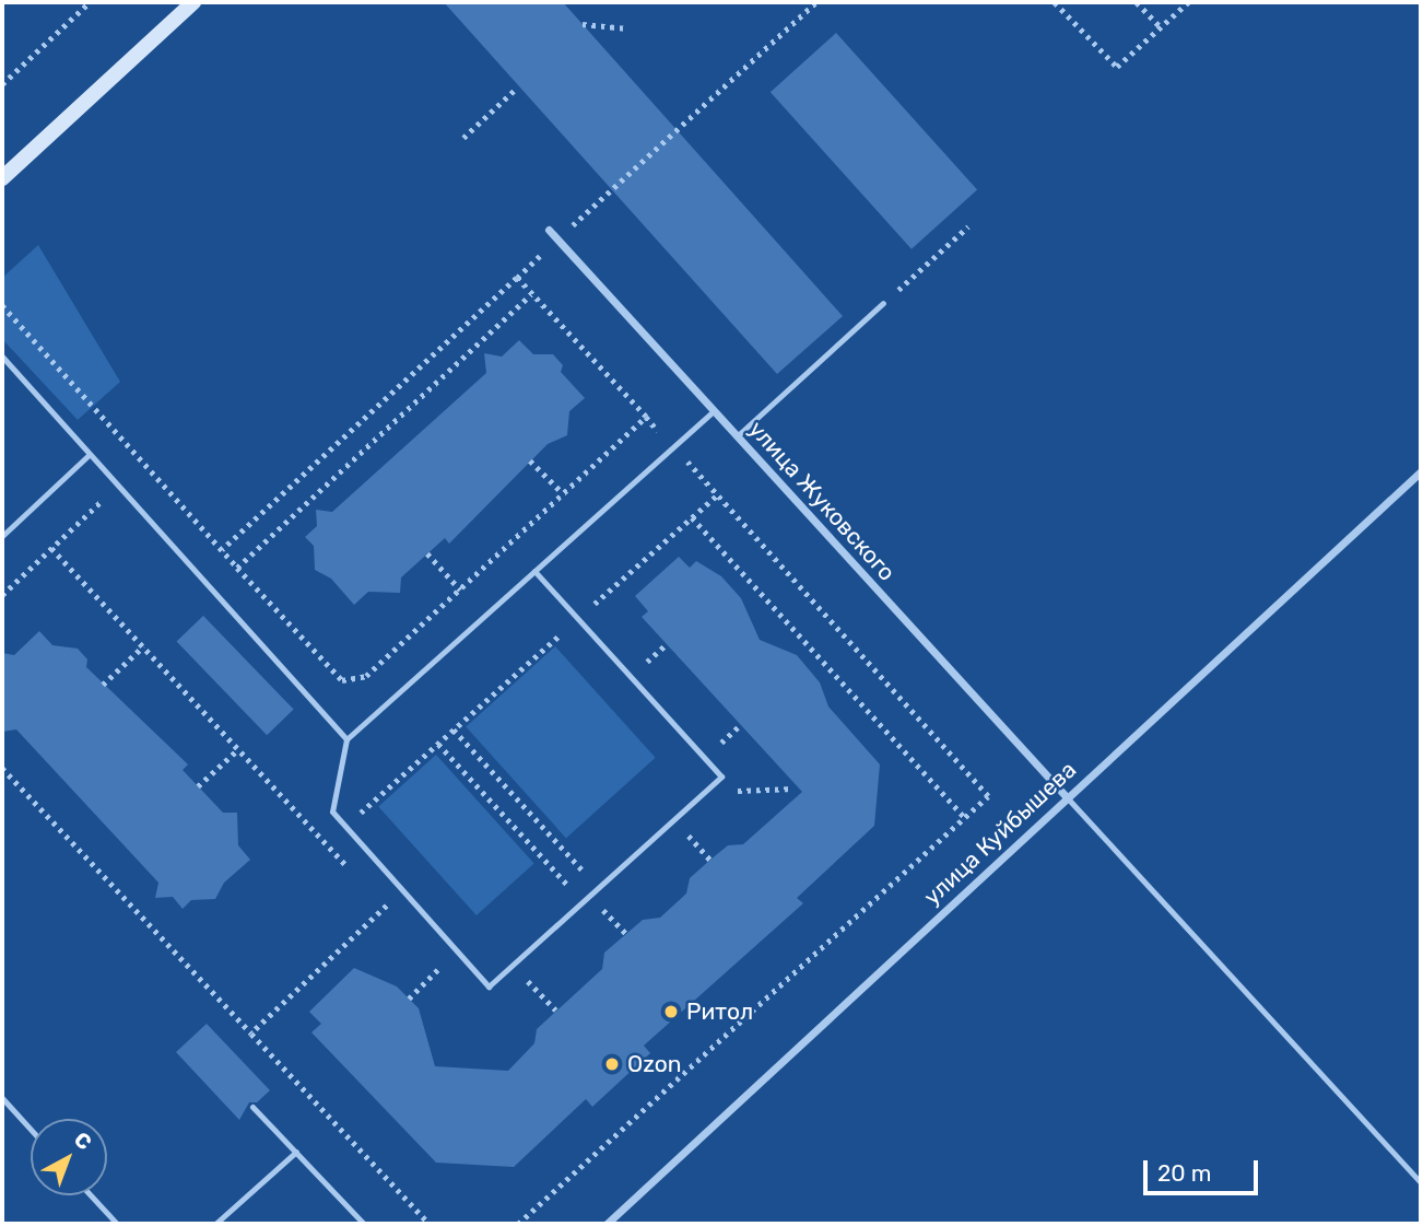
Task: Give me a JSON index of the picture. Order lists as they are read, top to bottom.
{
  "streets": {
    "street": ["улица Жуковского", "улица Куйбышева"]
  },
  "crossings": [
    ["улица Жуковского", "улица Куйбышева"]
  ],
  "places": ["Ритол", "Ozon"],
  "scale_bar": "20 m",
  "north": "top right"
}
